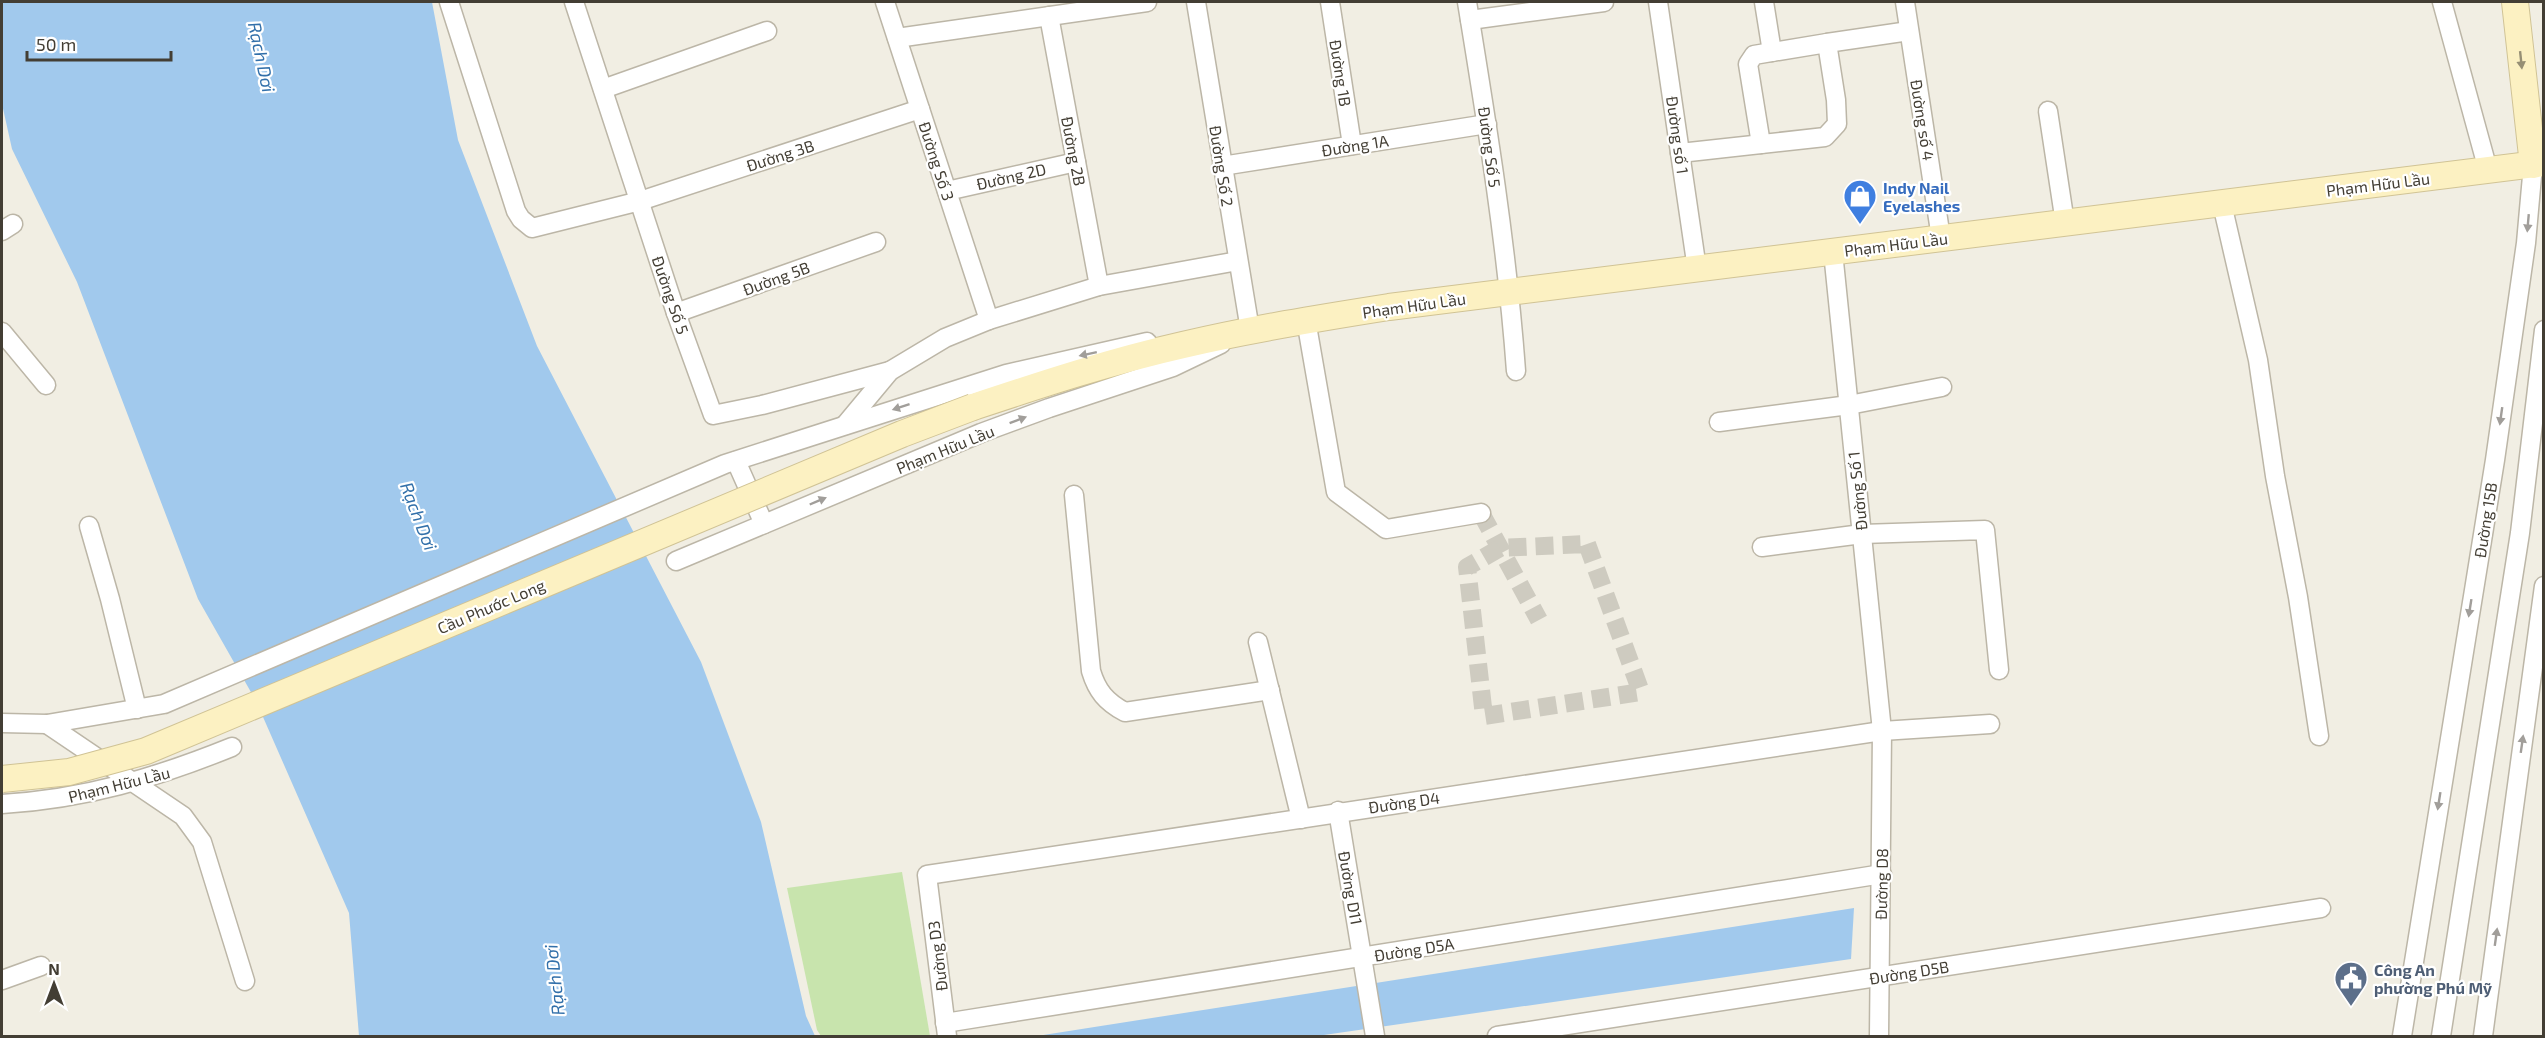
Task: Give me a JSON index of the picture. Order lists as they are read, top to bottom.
{
  "streets": {
    "main road": ["Phạm Hữu Lầu", "Đường 15B", "Cầu Phước Long"],
    "street": [
      "Đường 1B",
      "Đường số 4",
      "Đường số 1",
      "Đường 1A",
      "Đường Số 5",
      "Đường 2B",
      "Đường 3B",
      "Đường Số 3",
      "Đường Số 2",
      "Đường 2D",
      "Đường 5B",
      "Đường Số 1",
      "Đường D4",
      "Đường D8",
      "Đường D11",
      "Đường D5A",
      "Đường D3",
      "Đường D5B"
    ]
  },
  "crossings": [
    ["Đường 1B", "Đường 1A"],
    ["Đường số 4", "Phạm Hữu Lầu"],
    ["Đường số 1", "Phạm Hữu Lầu"],
    ["Đường 1A", "Đường Số 5"],
    ["Đường 1A", "Đường Số 2"],
    ["Đường Số 5", "Đường 3B"],
    ["Đường Số 5", "Phạm Hữu Lầu"],
    ["Đường Số 5", "Đường 5B"],
    ["Đường 2B", "Đường 2D"],
    ["Đường 3B", "Đường Số 3"],
    ["Đường Số 3", "Đường 2D"],
    ["Đường Số 2", "Phạm Hữu Lầu"],
    ["Phạm Hữu Lầu", "Đường Số 1"],
    ["Phạm Hữu Lầu", "Đường 15B"],
    ["Phạm Hữu Lầu", "Cầu Phước Long"],
    ["Đường Số 1", "Đường D4"],
    ["Đường Số 1", "Đường D8"],
    ["Đường D4", "Đường D8"],
    ["Đường D4", "Đường D11"],
    ["Đường D4", "Đường D3"],
    ["Đường D8", "Đường D5A"],
    ["Đường D8", "Đường D5B"],
    ["Đường D11", "Đường D5A"],
    ["Đường D5A", "Đường D3"]
  ],
  "one_way": ["Đường 15B"],
  "water": ["Rạch Dơi"],
  "places": {
    "shop": ["Indy Nail Eyelashes"],
    "public building": ["Công An phường Phú Mỹ"]
  },
  "scale_bar": "50 m",
  "north": "top"
}
